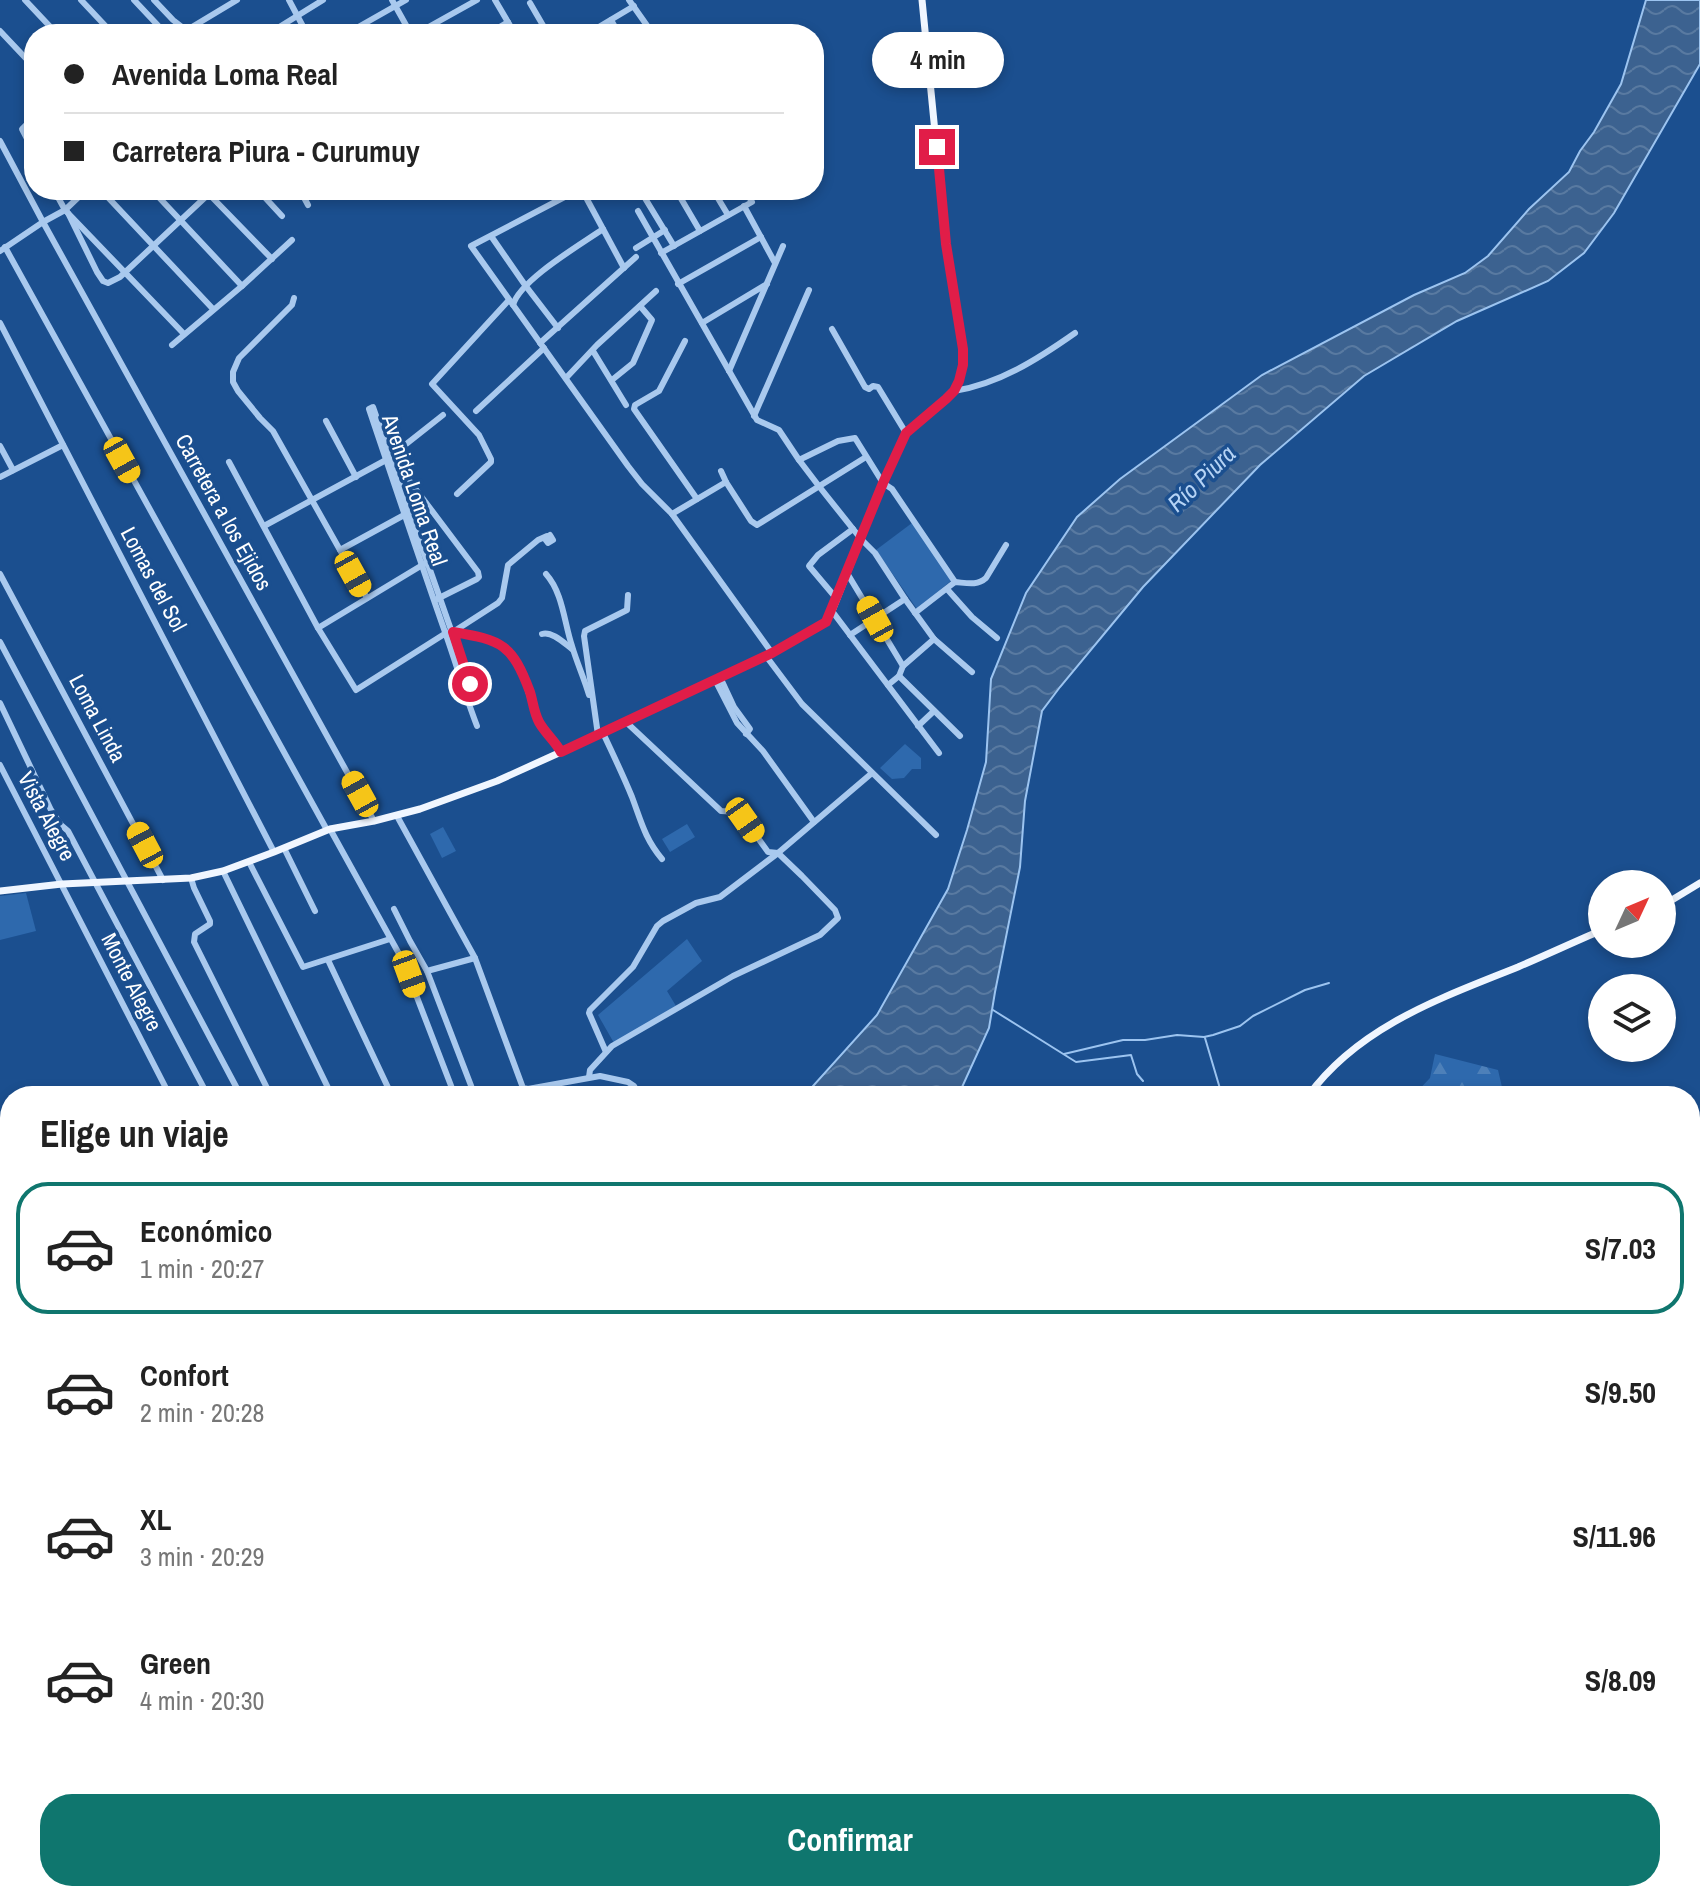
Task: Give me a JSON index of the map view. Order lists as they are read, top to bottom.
{
  "streets": {
    "street": [
      "Avenida Loma Real",
      "Carretera a los Ejidos",
      "Lomas del Sol",
      "Loma Linda",
      "Vista Alegre",
      "Monte Alegre"
    ]
  },
  "crossings": [
    ["Vista Alegre", "Monte Alegre"]
  ],
  "water": ["Río Piura"],
  "north": "top right",
  "page": {
    "banner": ["Avenida Loma Real", "Carretera Piura - Curumuy"],
    "bubble": "4 min",
    "heading": "Elige un viaje",
    "list": [
      {
        "name": "Económico",
        "note": "1 min · 20:27",
        "value": "S/7.03"
      },
      {
        "name": "Confort",
        "note": "2 min · 20:28",
        "value": "S/9.50"
      },
      {
        "name": "XL",
        "note": "3 min · 20:29",
        "value": "S/11.96"
      },
      {
        "name": "Green",
        "note": "4 min · 20:30",
        "value": "S/8.09"
      }
    ],
    "buttons": "Confirmar"
  }
}
